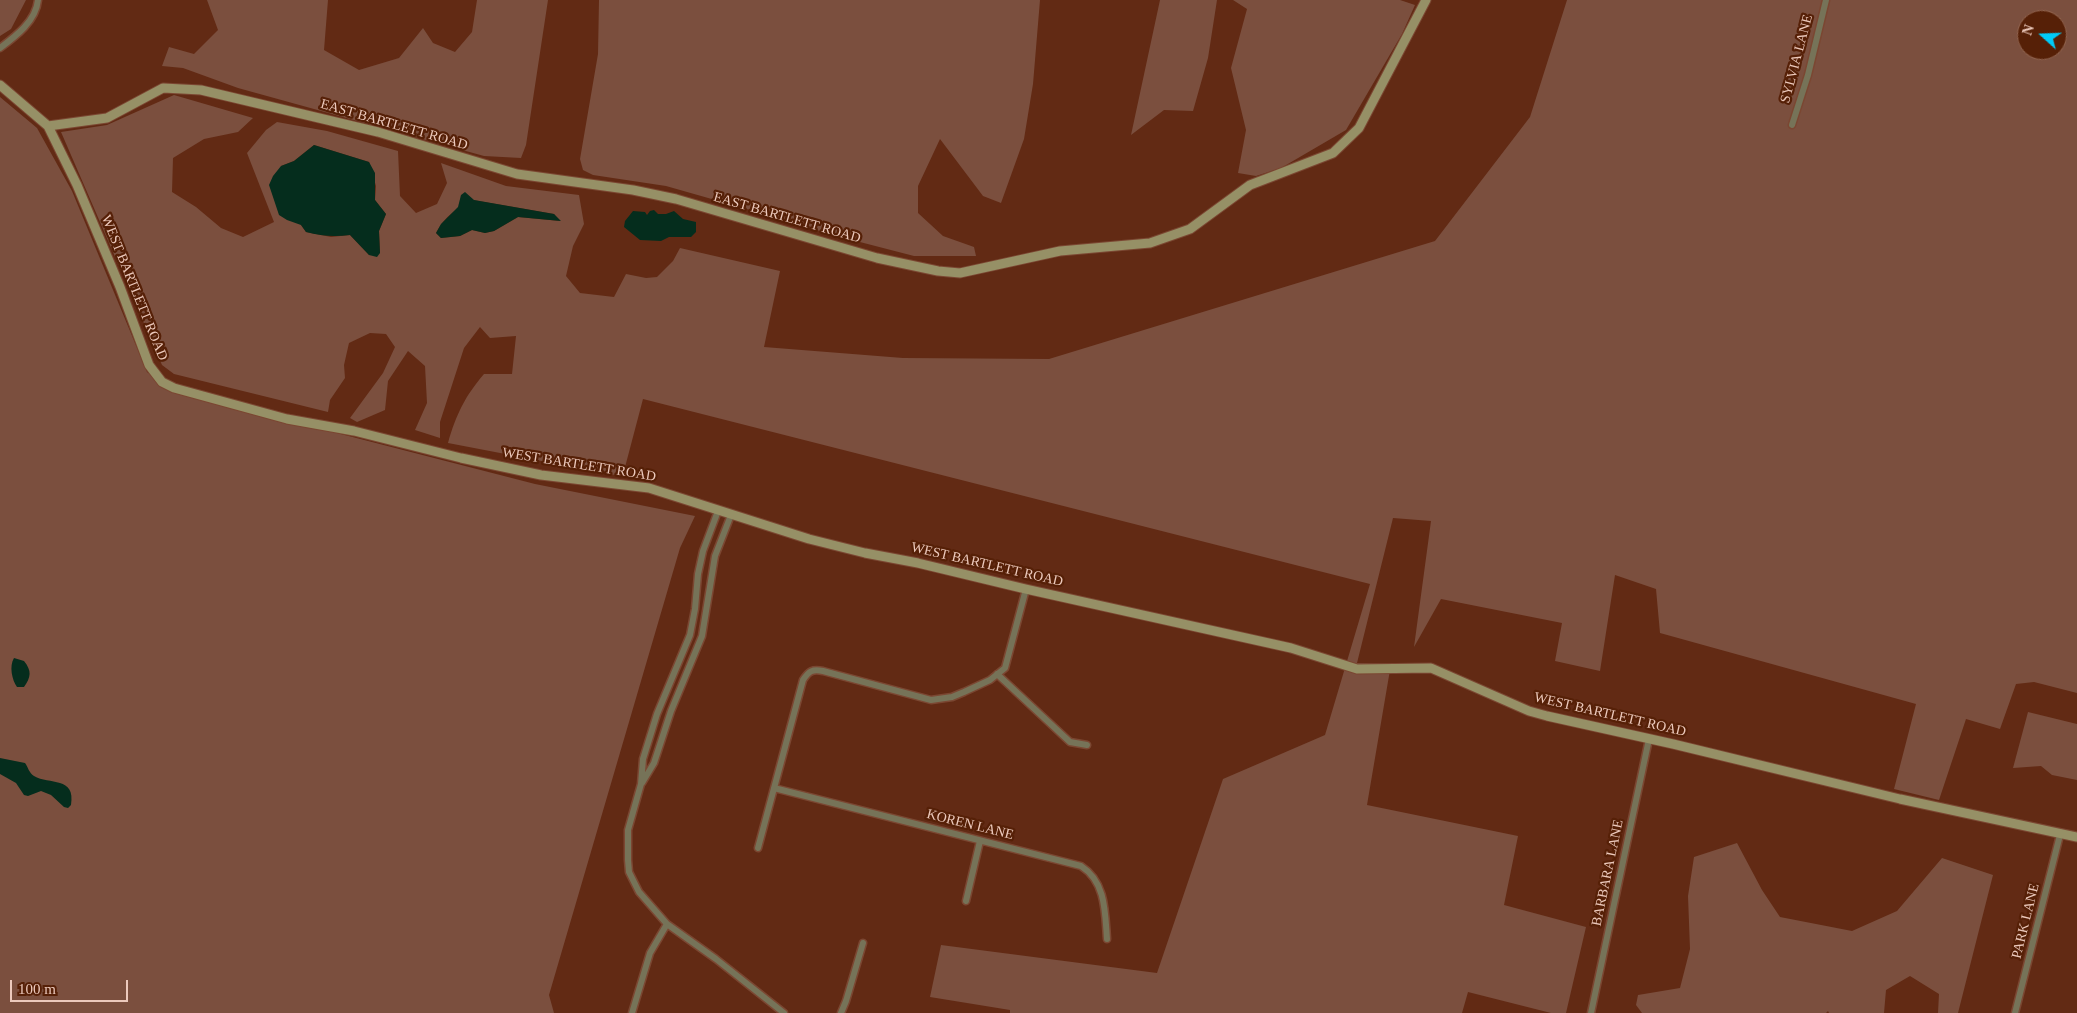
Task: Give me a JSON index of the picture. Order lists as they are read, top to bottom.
{
  "streets": {
    "street": [
      "SYLVIA LANE",
      "EAST BARTLETT ROAD",
      "WEST BARTLETT ROAD",
      "KOREN LANE",
      "BARBARA LANE",
      "PARK LANE"
    ]
  },
  "crossings": [
    ["EAST BARTLETT ROAD", "WEST BARTLETT ROAD"],
    ["WEST BARTLETT ROAD", "BARBARA LANE"],
    ["WEST BARTLETT ROAD", "PARK LANE"]
  ],
  "scale_bar": "100 m",
  "north": "left"
}
